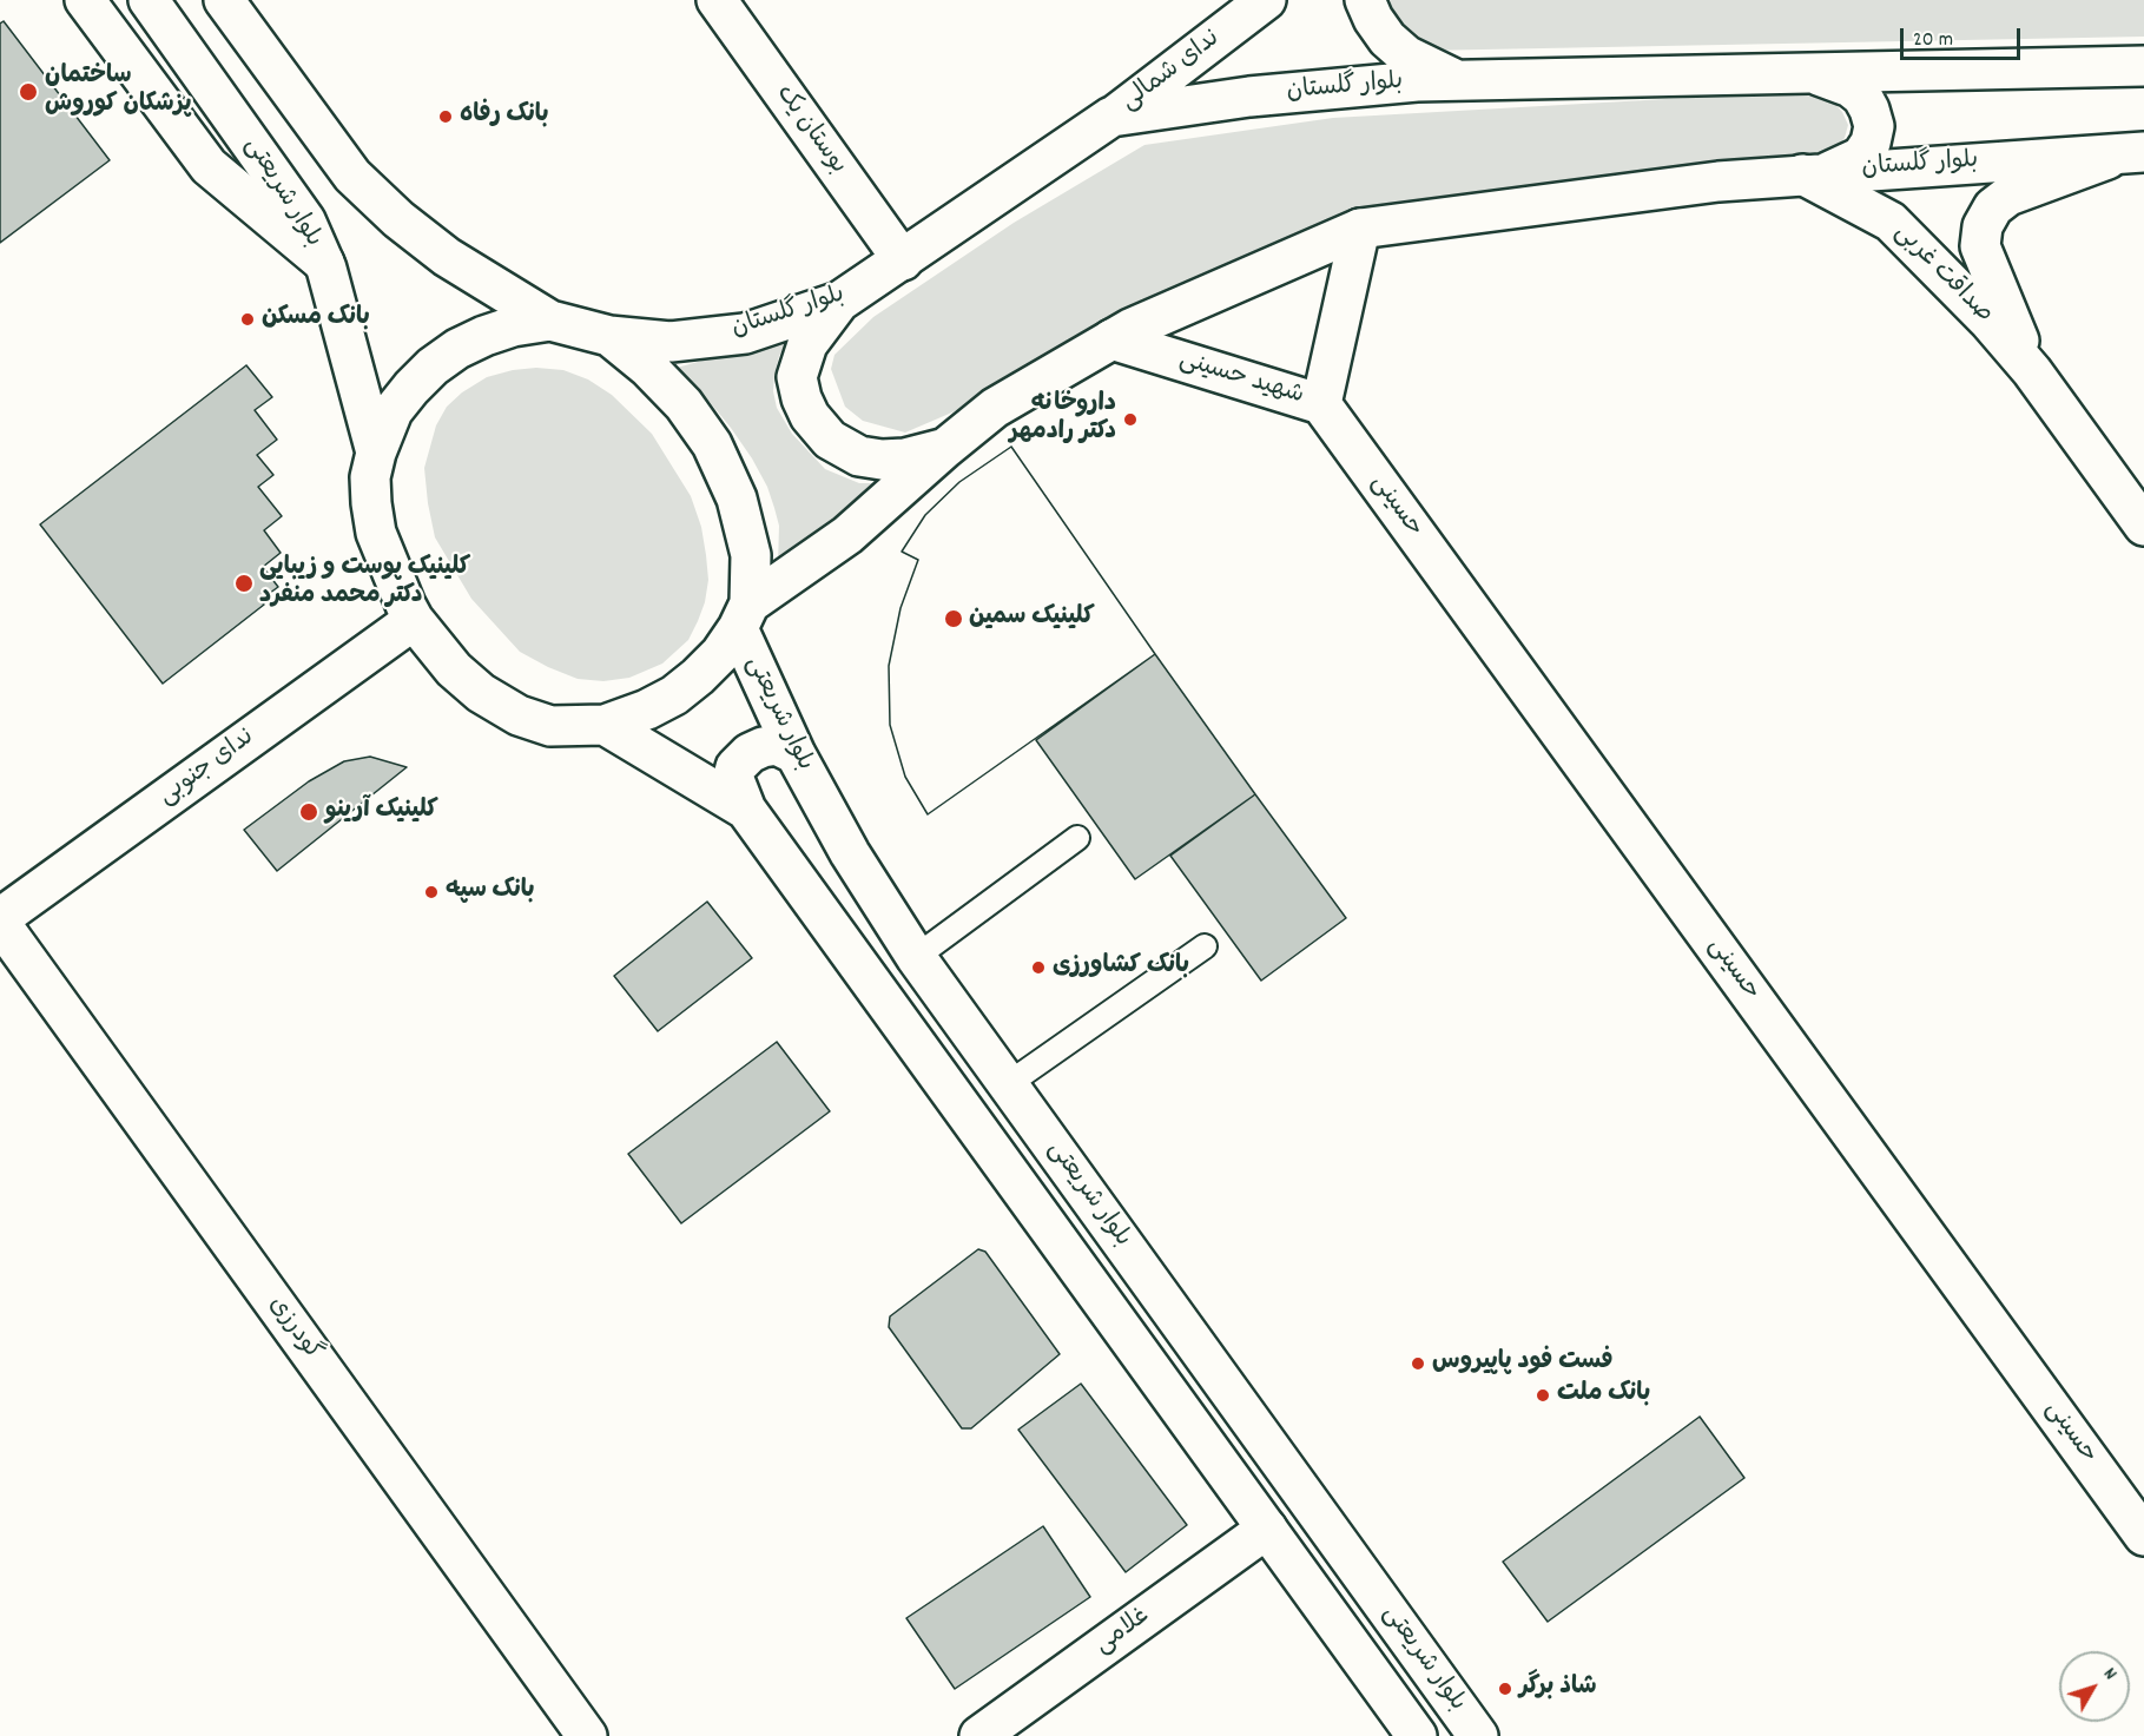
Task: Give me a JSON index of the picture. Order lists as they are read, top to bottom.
{
  "streets": {
    "main road": [
      "ندای شمالی",
      "بلوار گلستان",
      "بوستان یک",
      "بلوار شریعتی",
      "صداقت غربی",
      "شهید حسینی",
      "حسینی",
      "ندای جنوبی",
      "گودرزی",
      "غلامی"
    ]
  },
  "crossings": [
    ["ندای شمالی", "بلوار گلستان"],
    ["بلوار گلستان", "بوستان یک"],
    ["بلوار گلستان", "بلوار شریعتی"],
    ["بلوار گلستان", "صداقت غربی"],
    ["بلوار گلستان", "شهید حسینی"],
    ["بلوار شریعتی", "غلامی"],
    ["شهید حسینی", "حسینی"],
    ["ندای جنوبی", "گودرزی"]
  ],
  "places": [
    "ساختمان پزشکان کوروش",
    "بانک رفاه",
    "بانک مسکن",
    "داروخانه دکتر رادمهر",
    "کلینیک پوست و زیبایی دکتر محمد منفرد",
    "کلینیک سمین",
    "کلینیک آرینو",
    "بانک سپه",
    "بانک کشاورزی",
    "فست فود پاپیروس",
    "بانک ملت",
    "شاذ برگر"
  ],
  "scale_bar": "20 m",
  "north": "top right"
}
